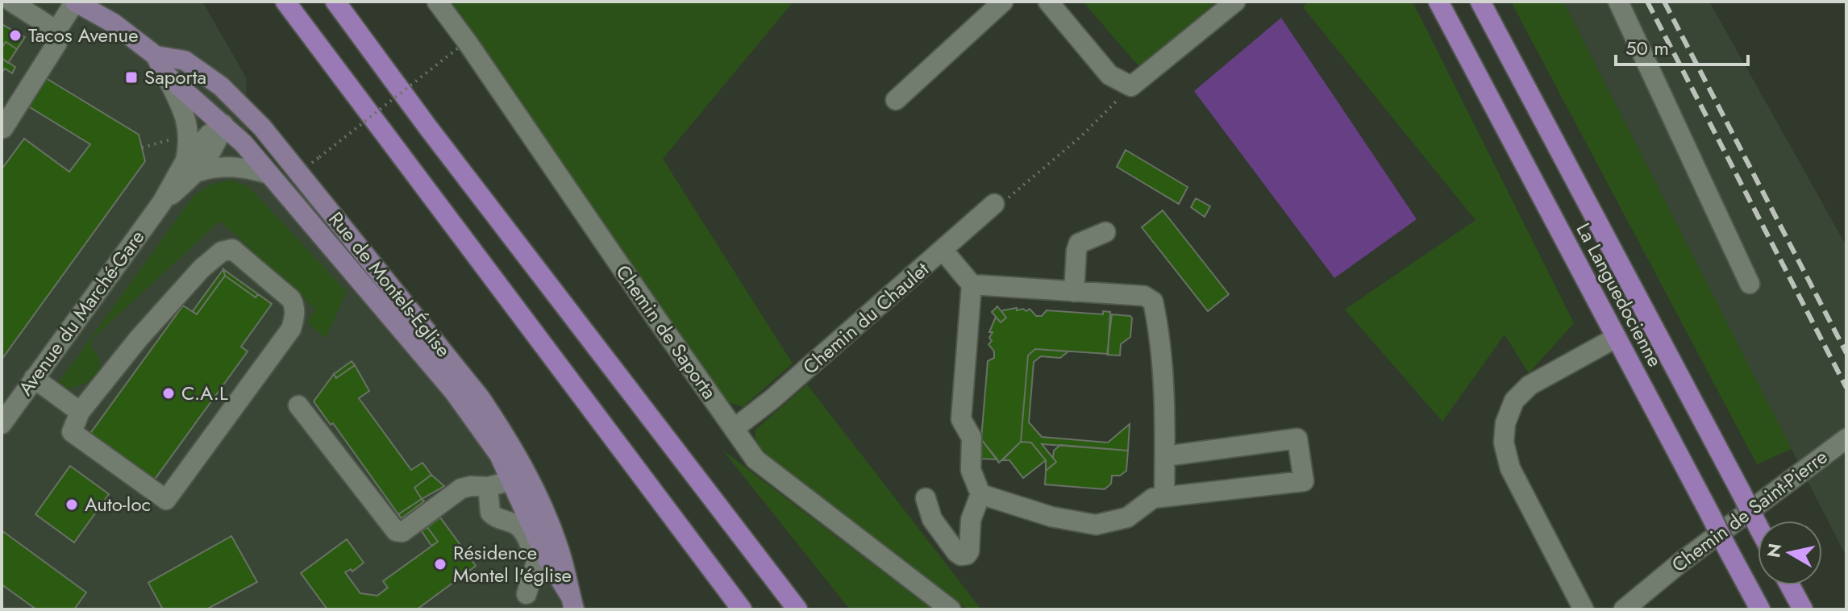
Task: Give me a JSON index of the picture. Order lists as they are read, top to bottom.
{
  "streets": {
    "highway": ["La Languedocienne"],
    "main road": ["Rue de Montels-Église"],
    "street": [
      "Avenue du Marché-Gare",
      "Chemin du Chaulet",
      "Chemin de Saporta",
      "Chemin de Saint-Pierre"
    ]
  },
  "crossings": [
    ["Rue de Montels-Église", "Avenue du Marché-Gare"],
    ["Chemin du Chaulet", "Chemin de Saporta"]
  ],
  "places": {
    "other": [
      "Tacos Avenue",
      "C.A.L",
      "Auto-loc",
      "Résidence Montel l'église"
    ],
    "transit": ["Saporta"]
  },
  "scale_bar": "50 m",
  "north": "left"
}
